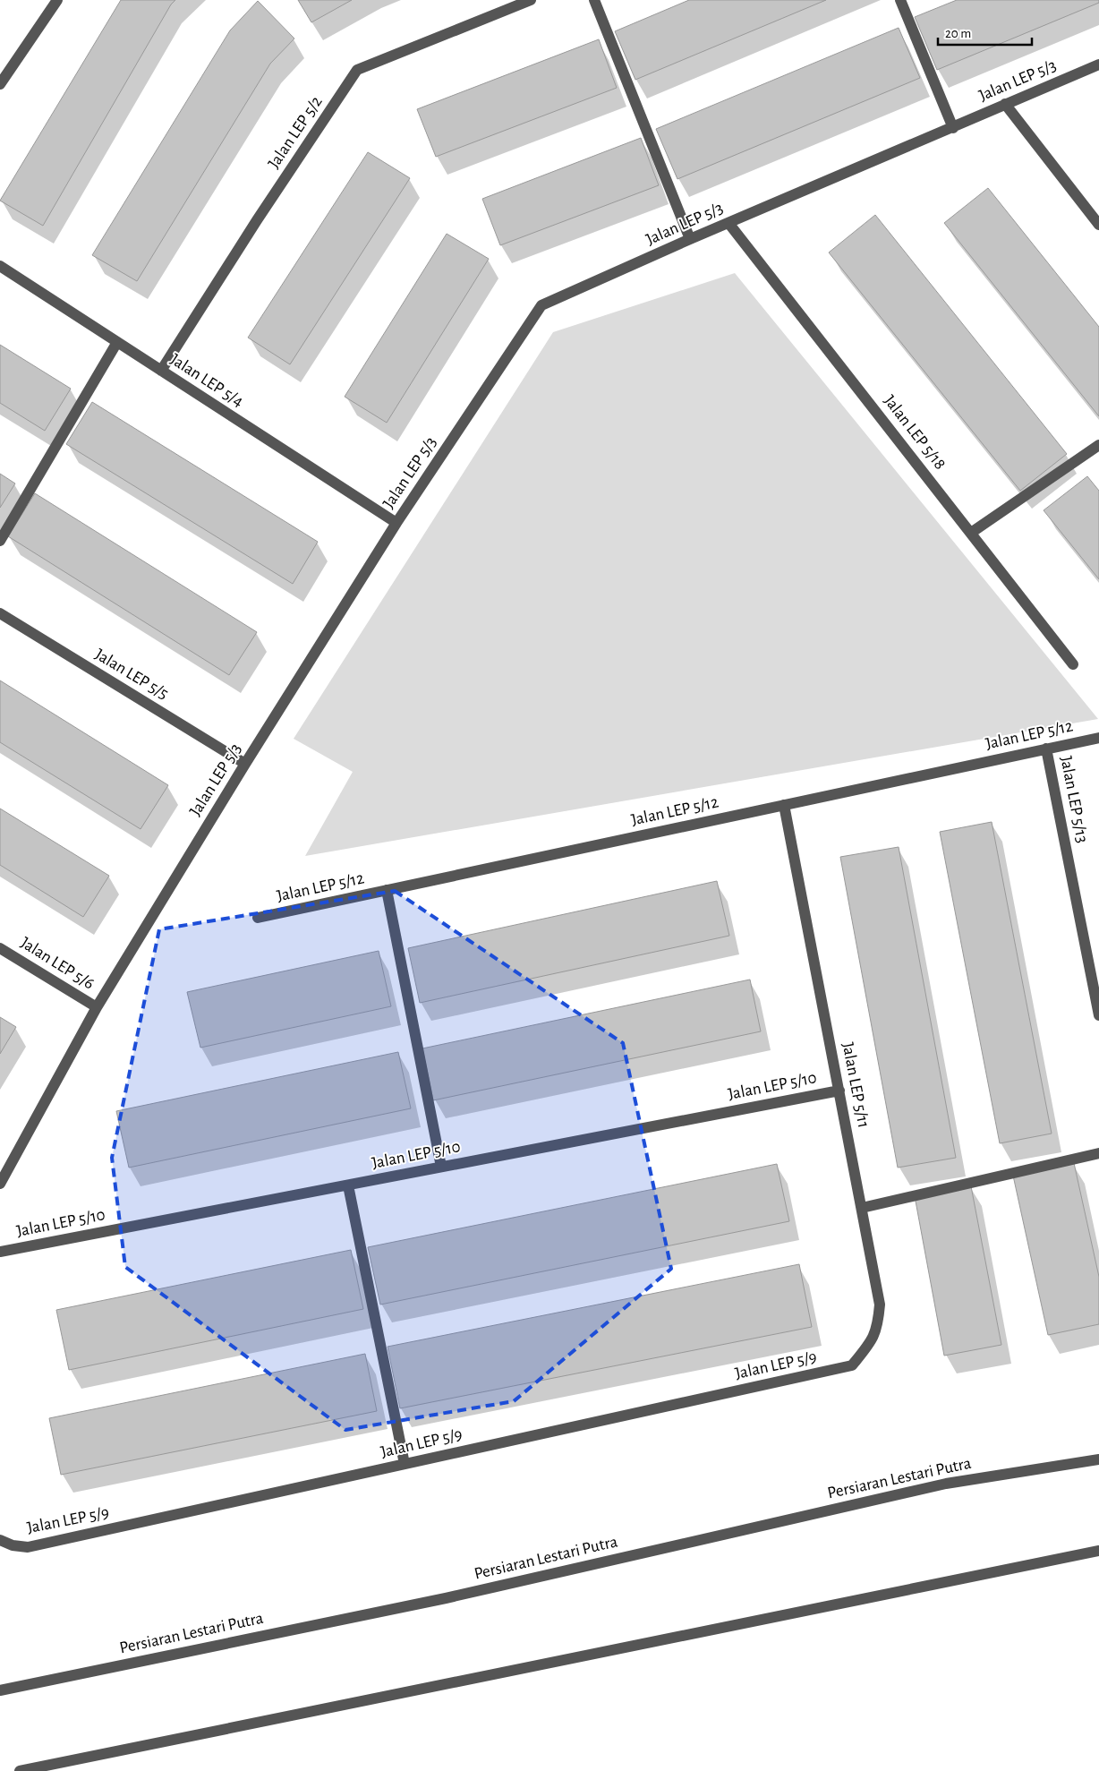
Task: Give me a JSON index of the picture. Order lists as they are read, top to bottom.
{
  "streets": {
    "street": [
      "Jalan LEP 5/3",
      "Jalan LEP 5/2",
      "Jalan LEP 5/4",
      "Jalan LEP 5/18",
      "Jalan LEP 5/5",
      "Jalan LEP 5/12",
      "Jalan LEP 5/13",
      "Jalan LEP 5/6",
      "Jalan LEP 5/11",
      "Jalan LEP 5/10",
      "Jalan LEP 5/9",
      "Persiaran Lestari Putra"
    ]
  },
  "crossings": [
    ["Jalan LEP 5/3", "Jalan LEP 5/4"],
    ["Jalan LEP 5/3", "Jalan LEP 5/18"],
    ["Jalan LEP 5/3", "Jalan LEP 5/5"],
    ["Jalan LEP 5/3", "Jalan LEP 5/6"],
    ["Jalan LEP 5/2", "Jalan LEP 5/4"],
    ["Jalan LEP 5/12", "Jalan LEP 5/13"],
    ["Jalan LEP 5/12", "Jalan LEP 5/11"],
    ["Jalan LEP 5/11", "Jalan LEP 5/10"],
    ["Jalan LEP 5/11", "Jalan LEP 5/9"]
  ],
  "scale_bar": "20 m"
}
